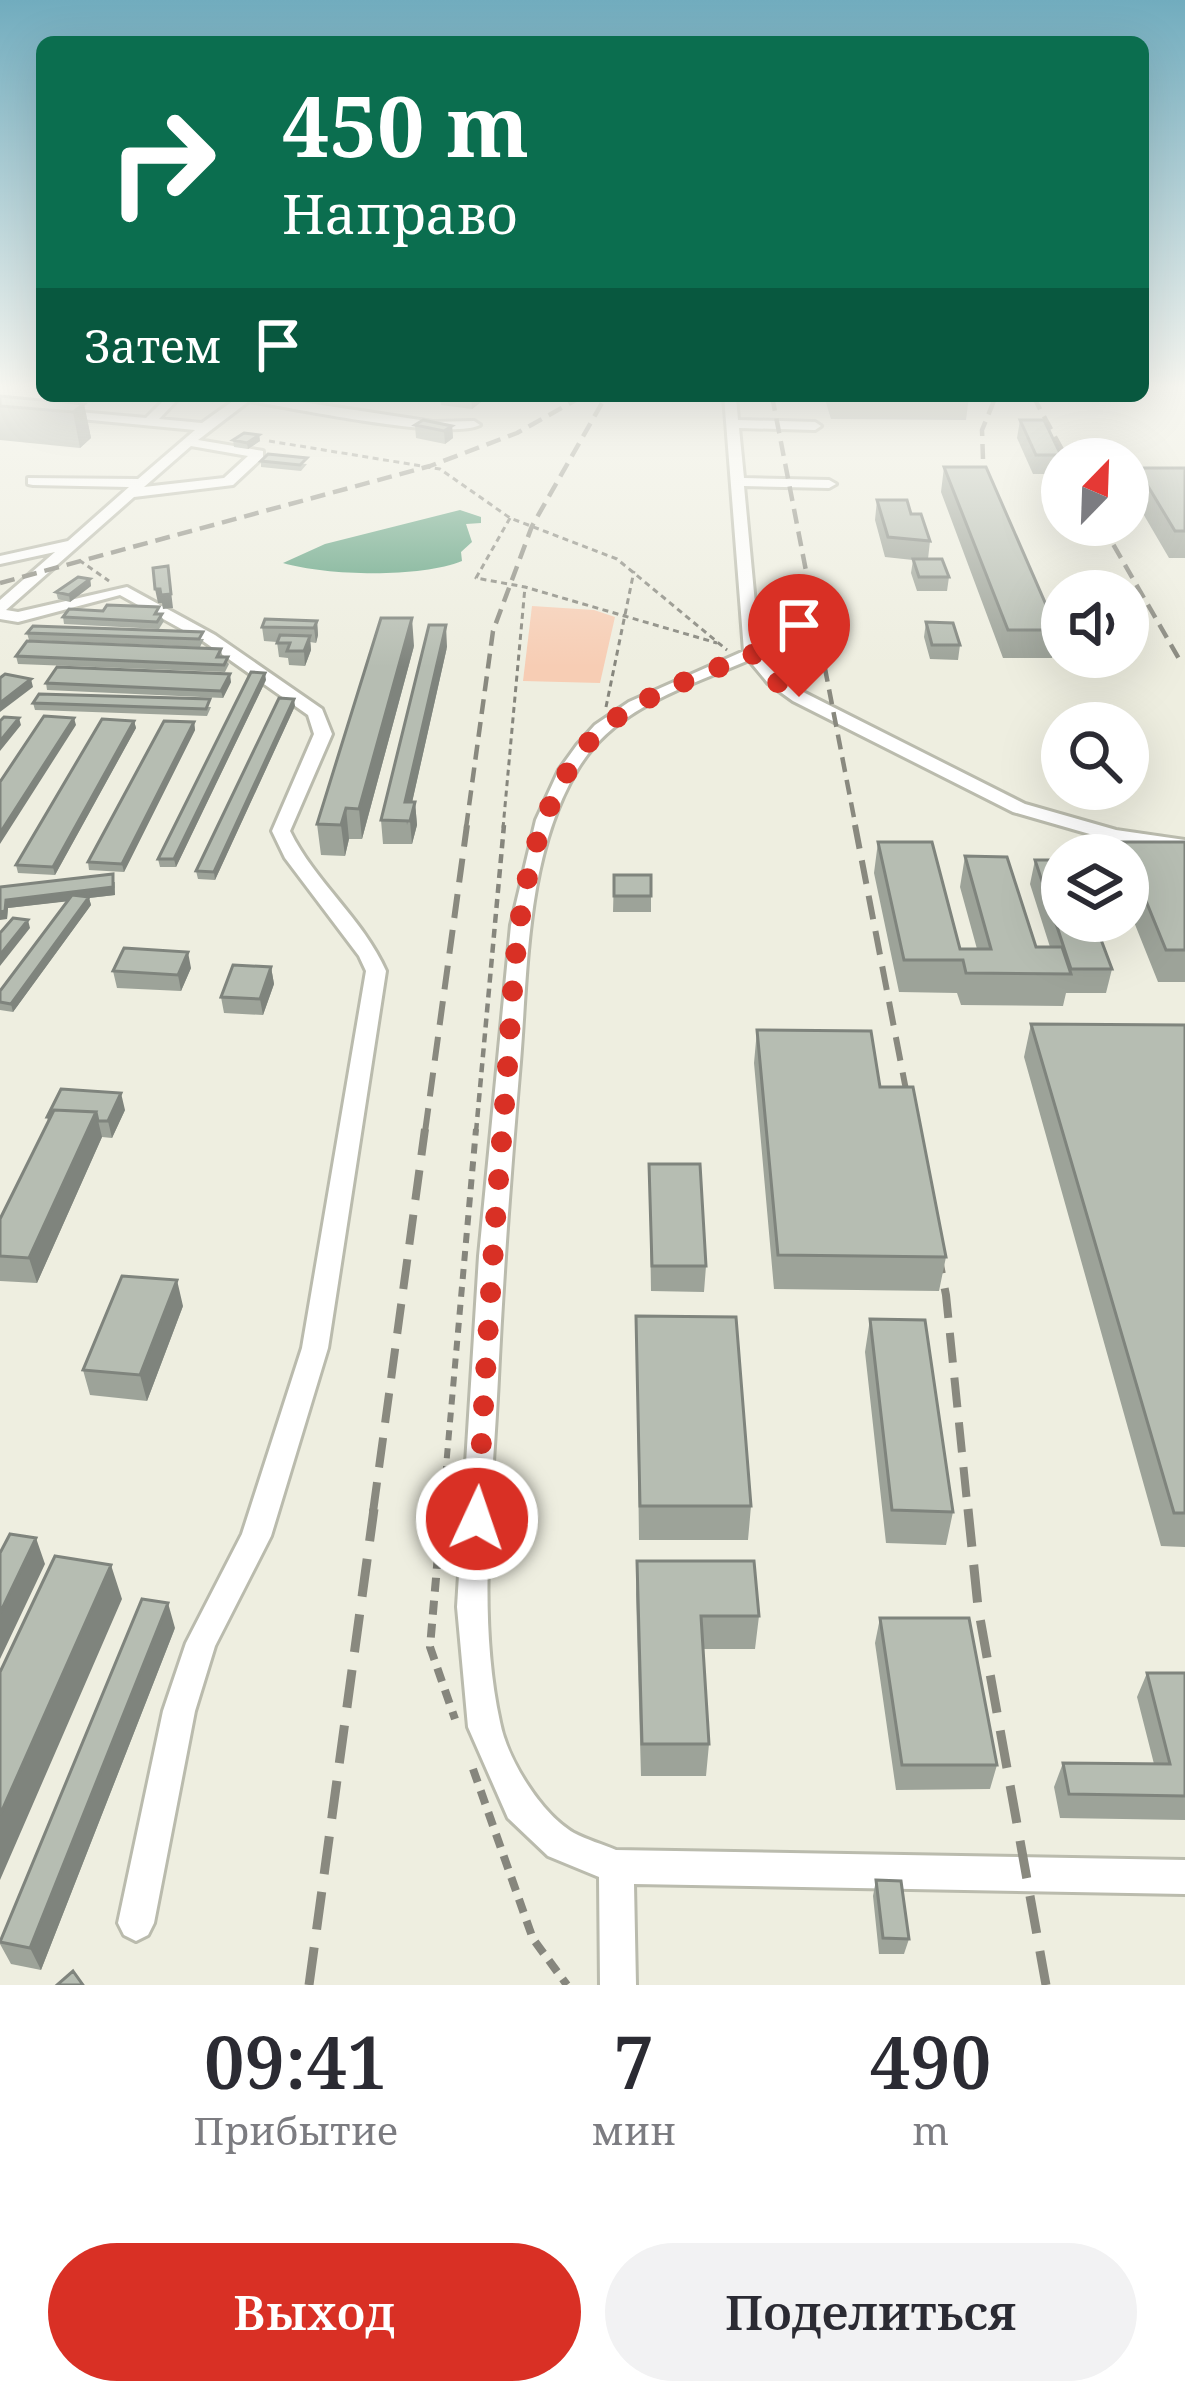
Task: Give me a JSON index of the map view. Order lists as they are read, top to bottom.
{
  "north": "top right",
  "page": {
    "turn": ["450 m", "Направо"],
    "then": "Затем",
    "eta": [
      "09:41",
      "Прибытие",
      "7",
      "мин",
      "490",
      "m"
    ],
    "buttons": ["Выход", "Поделиться"]
  }
}
